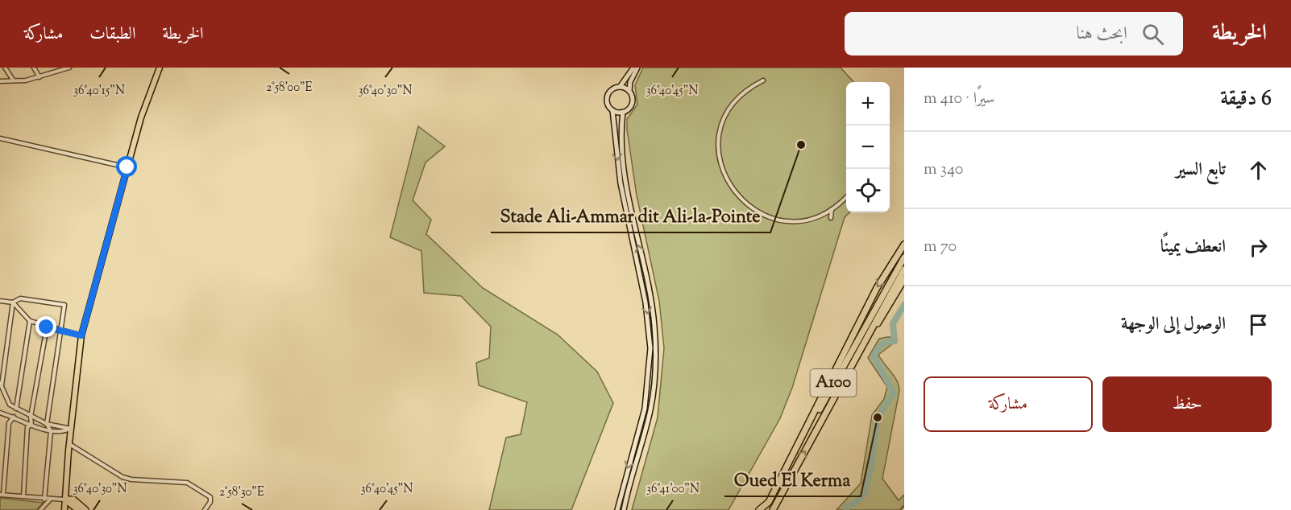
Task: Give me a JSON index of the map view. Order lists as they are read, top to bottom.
{
  "streets": {
    "highway": ["A100"]
  },
  "places": ["Stade Ali-Ammar dit Ali-la-Pointe", "Oued El Kerma"],
  "page": {
    "header": "الخريطة",
    "search": "ابحث هنا",
    "nav": ["الخريطة", "الطبقات", "مشاركة"],
    "heading": ["6 دقيقة", "سيرًا · 410 m"],
    "map_buttons": ["+", "−"],
    "list": [
      ["تابع السير", "340 m"],
      ["انعطف يمينًا", "70 m"],
      "الوصول إلى الوجهة"
    ],
    "buttons": ["حفظ", "مشاركة"]
  },
  "coordinates": [
    "2°58'00\"E",
    "36°40'15\"N",
    "36°40'30\"N",
    "36°40'45\"N",
    "36°41'00\"N",
    "2°58'30\"E"
  ]
}
